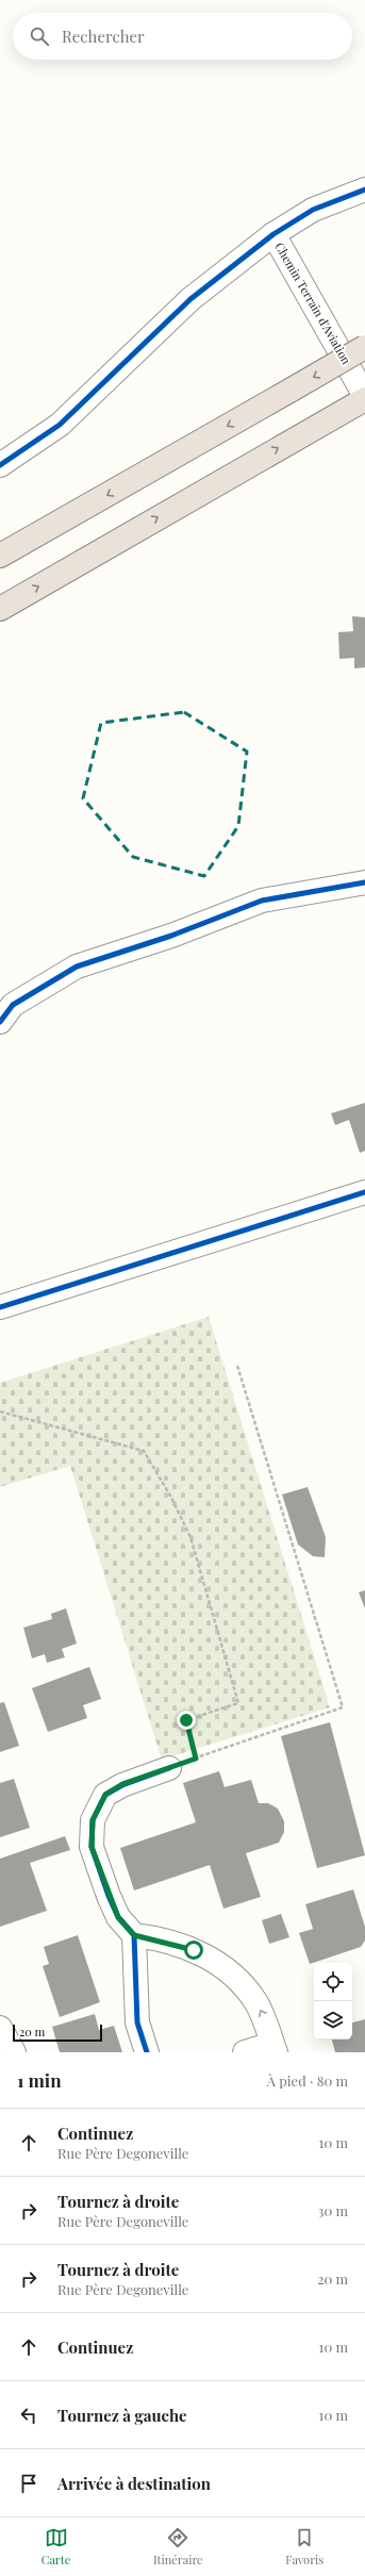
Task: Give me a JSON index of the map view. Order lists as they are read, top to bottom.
{
  "streets": {
    "street": ["Chemin Terrain d'Aviation"]
  },
  "scale_bar": "20 m",
  "page": {
    "search": "Rechercher",
    "scale": "20 m",
    "heading": ["1 min", "À pied · 80 m"],
    "list": [
      ["Continuez", "Rue Père Degoneville", "10 m"],
      ["Tournez à droite", "Rue Père Degoneville", "30 m"],
      ["Tournez à droite", "Rue Père Degoneville", "20 m"],
      ["Continuez", "10 m"],
      ["Tournez à gauche", "10 m"],
      "Arrivée à destination"
    ],
    "nav": ["Carte", "Itinéraire", "Favoris"]
  }
}
